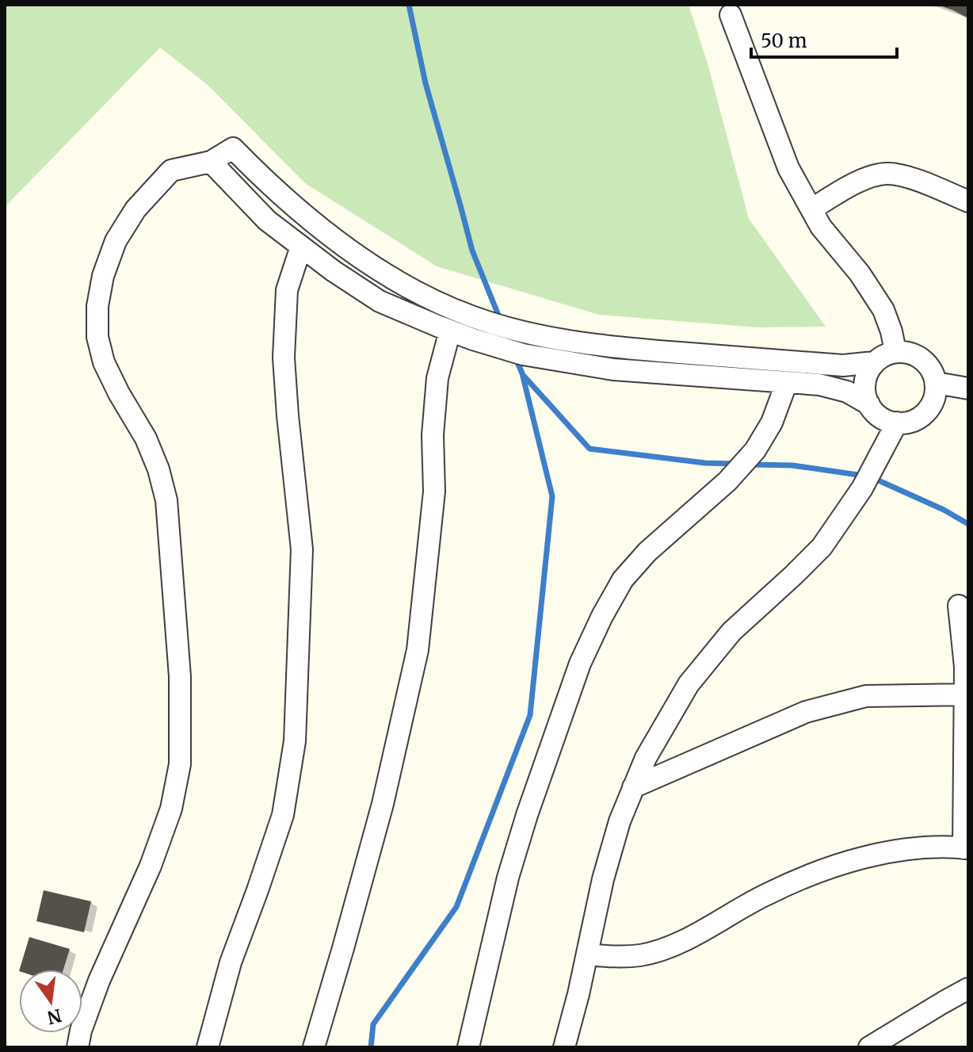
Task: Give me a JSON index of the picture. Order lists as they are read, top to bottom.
{
  "scale_bar": "50 m",
  "north": "bottom"
}
